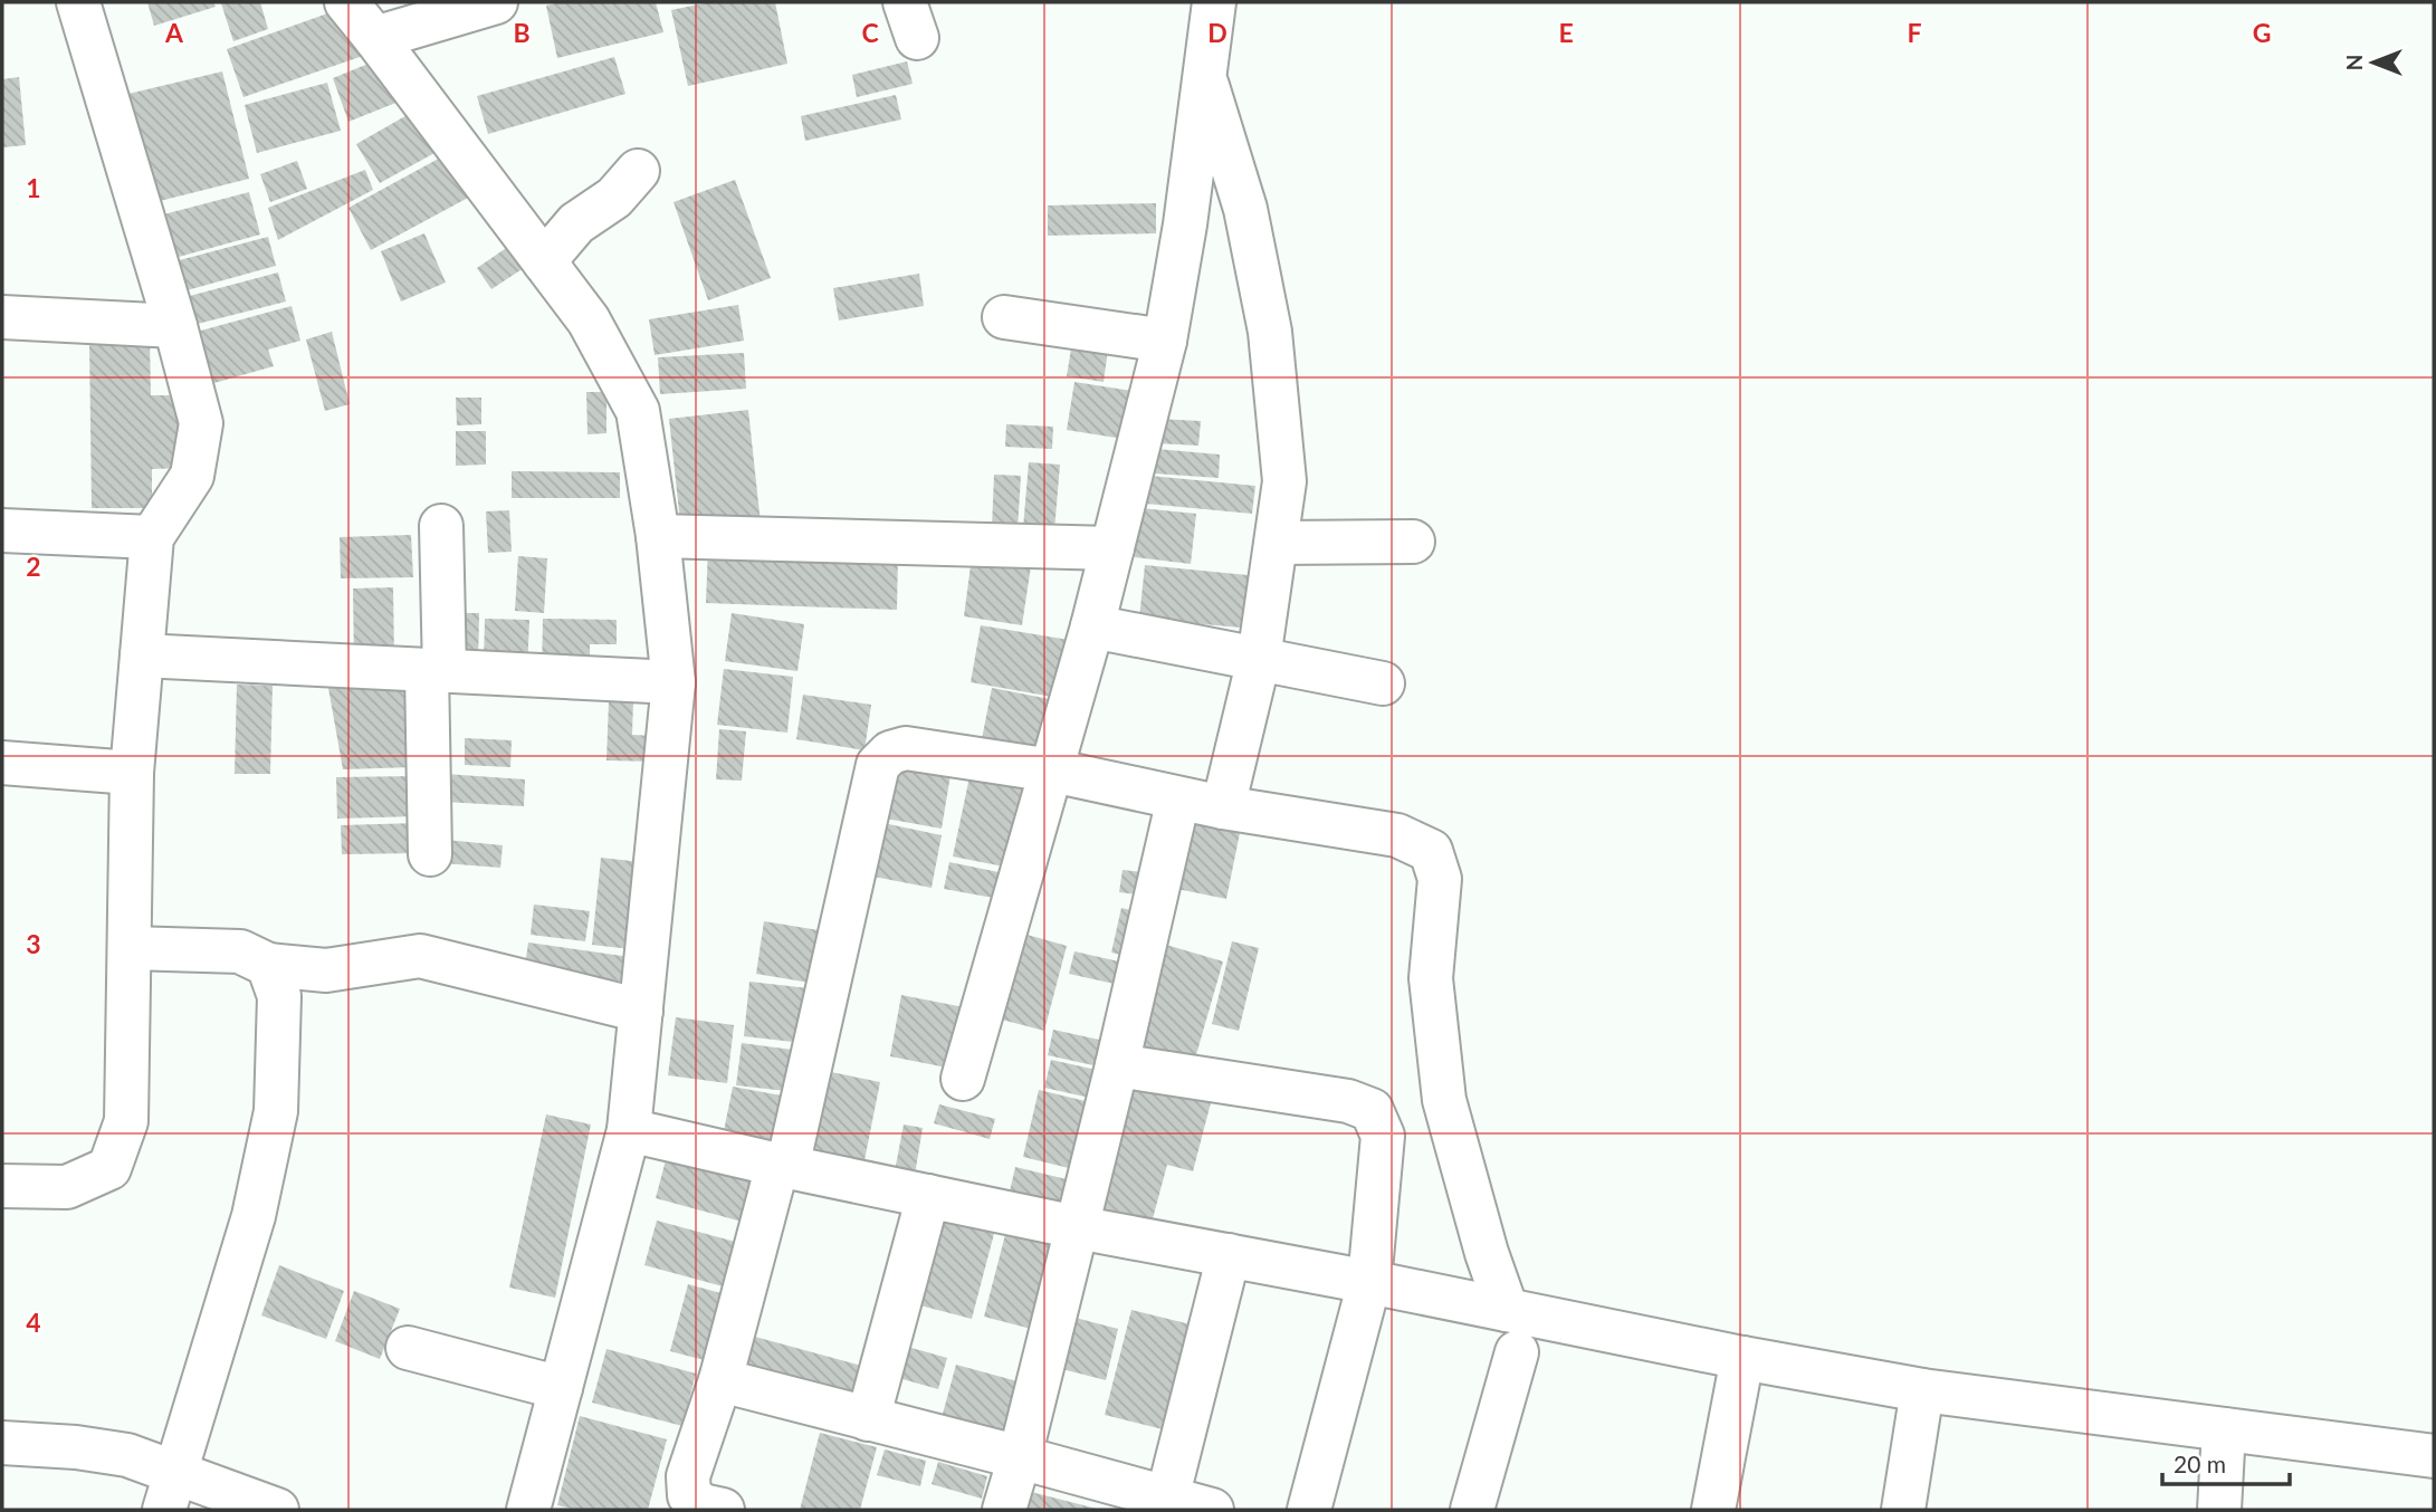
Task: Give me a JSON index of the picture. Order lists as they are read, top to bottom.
{
  "scale_bar": "20 m",
  "north": "left",
  "grid": {
    "columns": [
      "A",
      "B",
      "C",
      "D",
      "E",
      "F",
      "G"
    ],
    "rows": [
      "1",
      "2",
      "3",
      "4"
    ]
  }
}
